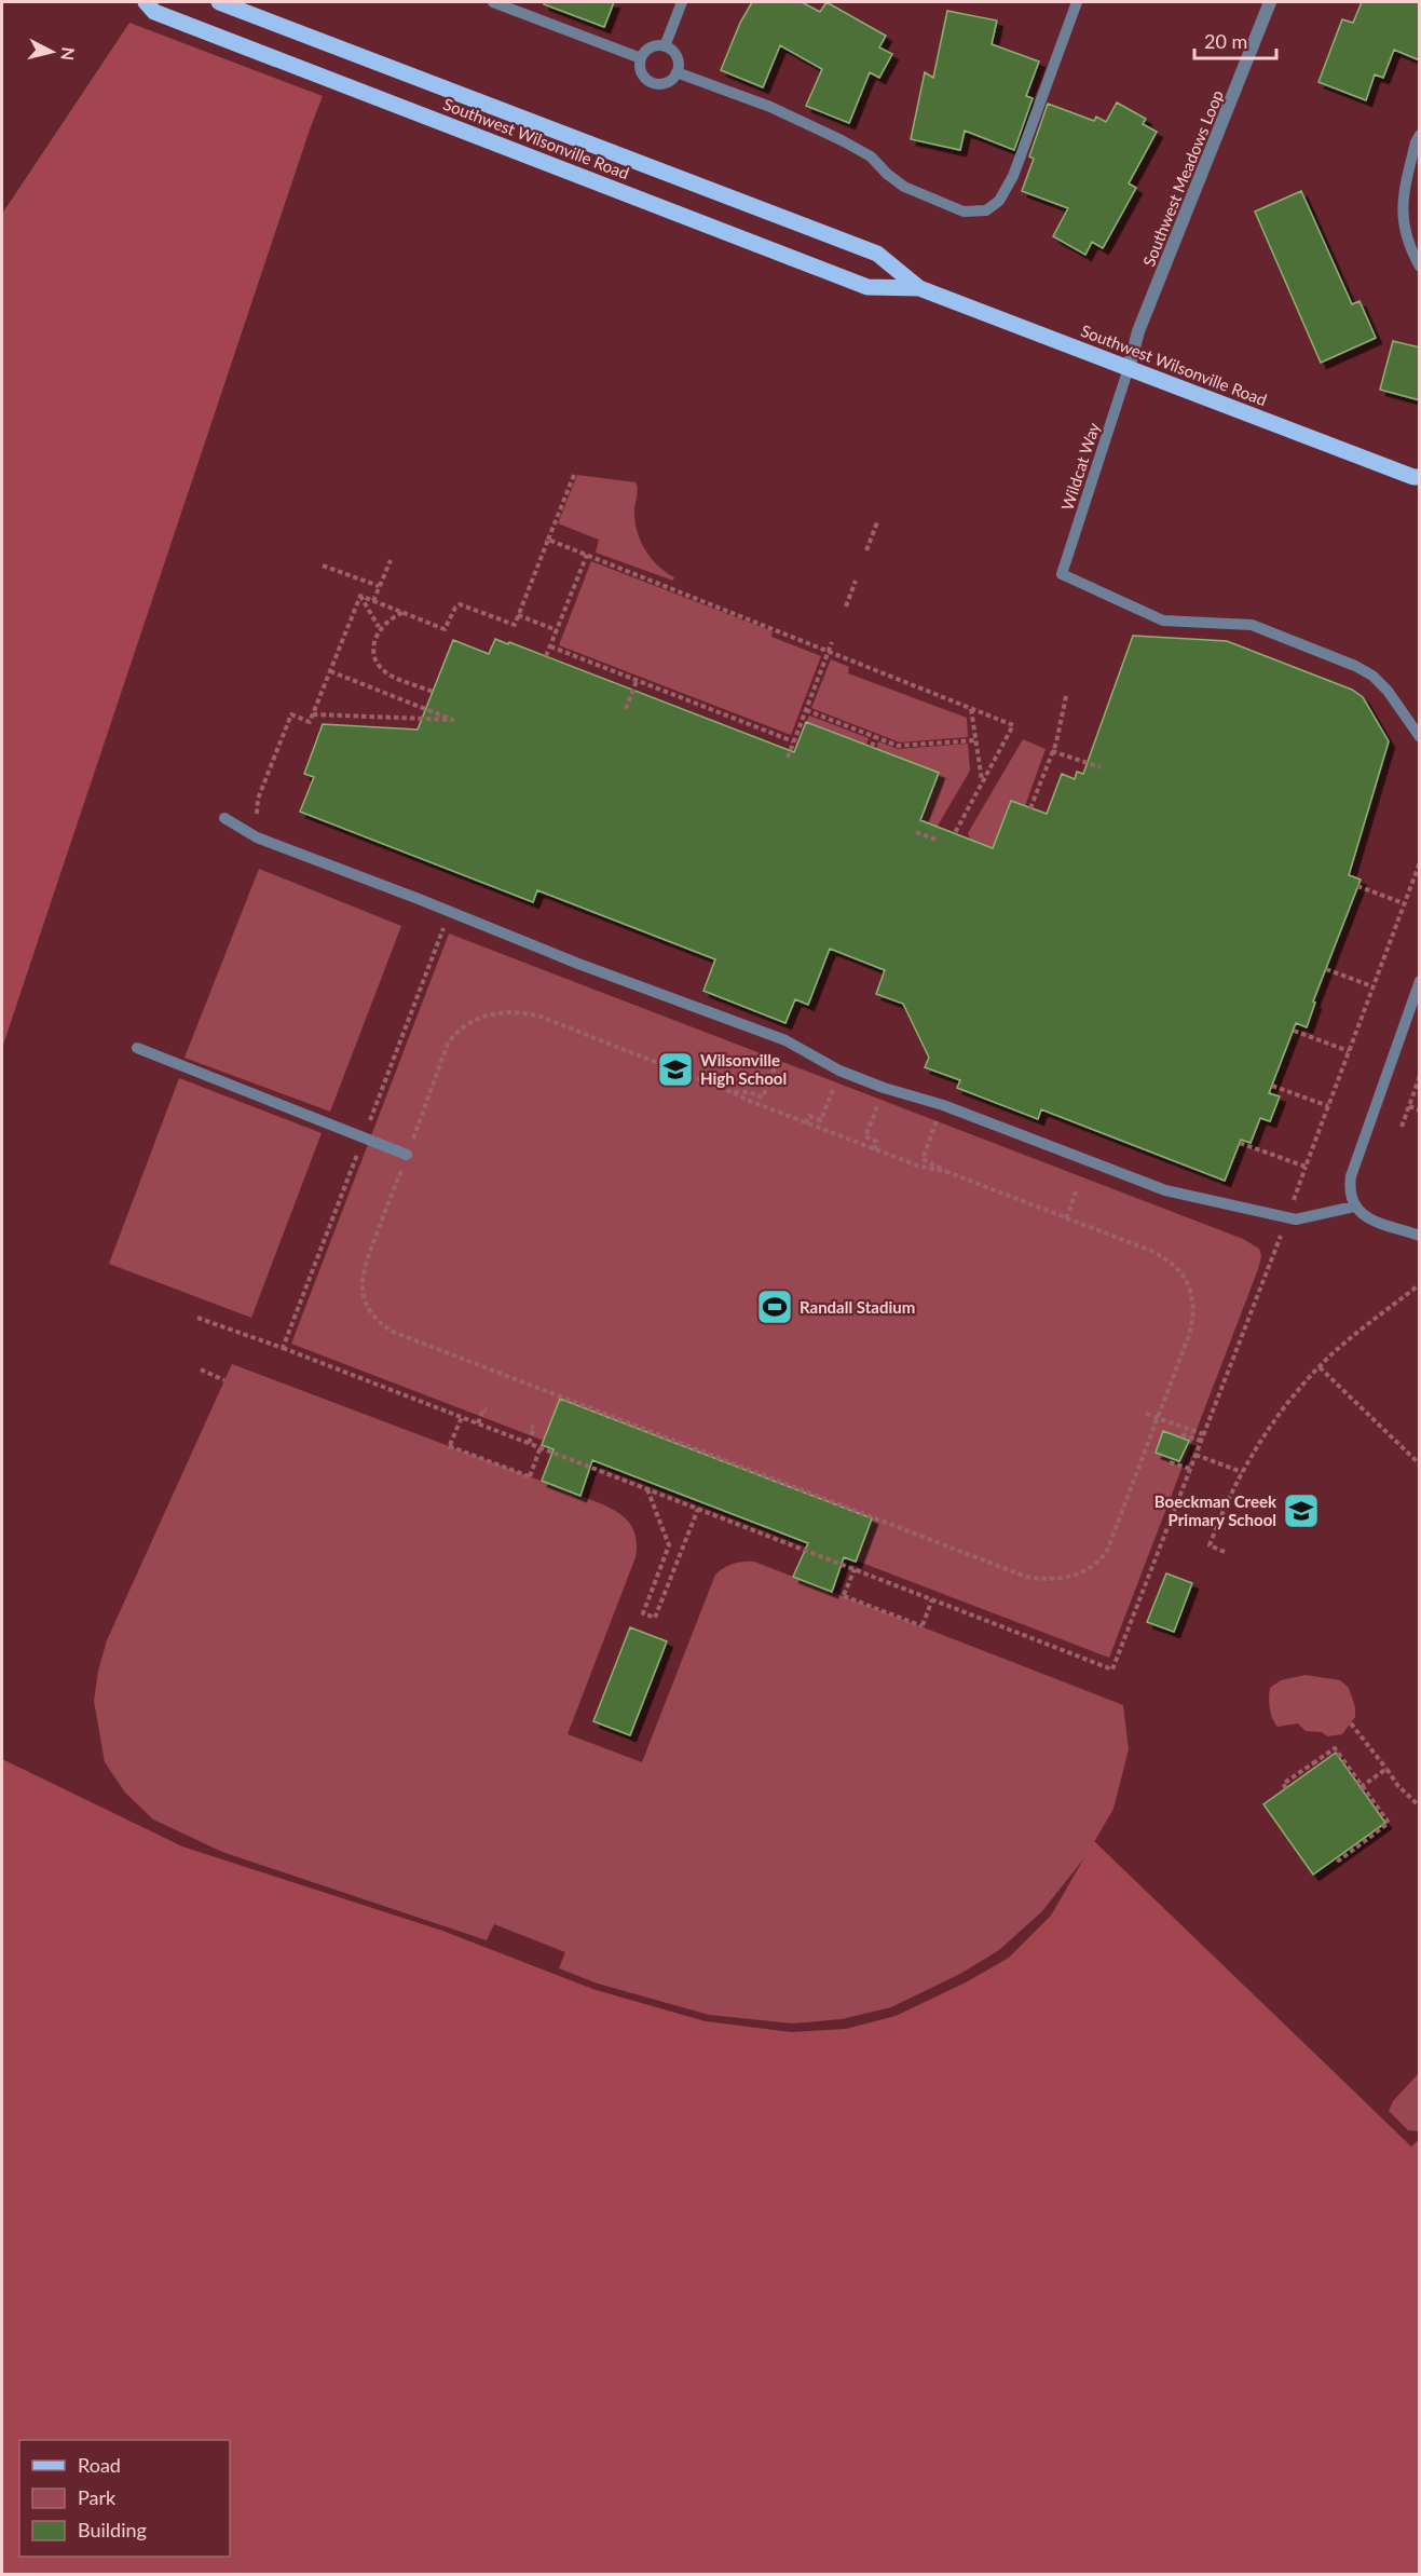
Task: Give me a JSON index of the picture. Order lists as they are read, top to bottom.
{
  "streets": {
    "main road": ["Southwest Wilsonville Road"],
    "street": ["Southwest Meadows Loop"],
    "lane": ["Wildcat Way"]
  },
  "crossings": [
    ["Southwest Wilsonville Road", "Southwest Meadows Loop"],
    ["Southwest Wilsonville Road", "Wildcat Way"],
    ["Southwest Meadows Loop", "Wildcat Way"]
  ],
  "places": {
    "school or university": ["Wilsonville High School", "Boeckman Creek Primary School"],
    "sports": ["Randall Stadium"]
  },
  "legend": ["Road", "Park", "Building"],
  "scale_bar": "20 m",
  "north": "right"
}
